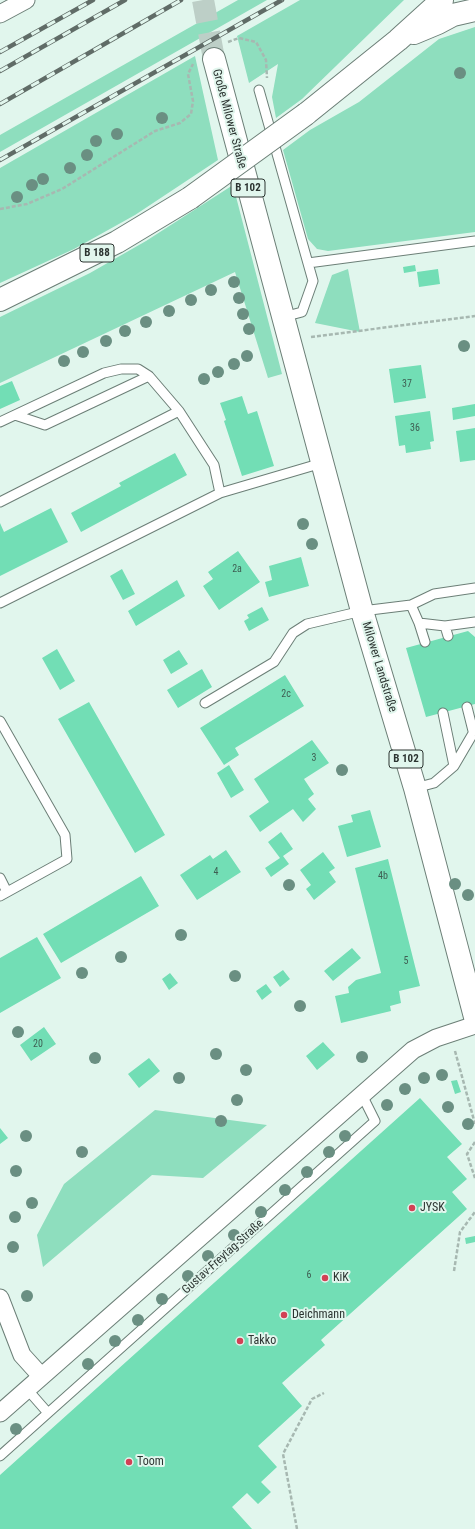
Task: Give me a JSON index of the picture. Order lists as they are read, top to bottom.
{
  "streets": {
    "main road": [
      "Große Milower Straße",
      "B 102",
      "B 188",
      "Milower Landstraße"
    ],
    "lane": ["Gustav-Freytag-Straße"]
  },
  "crossings": [
    ["Große Milower Straße", "Milower Landstraße"]
  ],
  "places": [
    "JYSK",
    "KiK",
    "Deichmann",
    "Takko",
    "Toom"
  ],
  "house_numbers": [
    "37",
    "36",
    "2a",
    "2c",
    "3",
    "4",
    "4b",
    "5",
    "20",
    "6"
  ]
}
